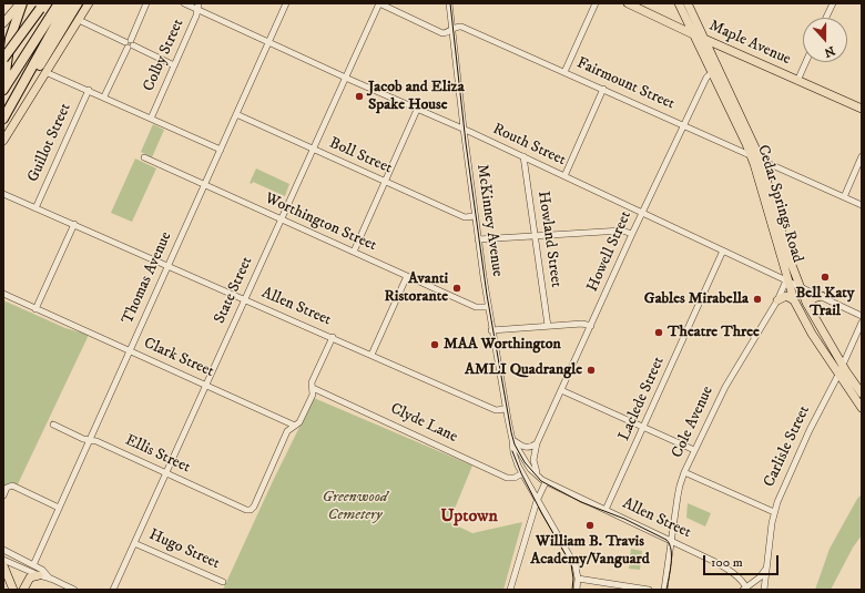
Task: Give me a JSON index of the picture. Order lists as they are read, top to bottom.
{
  "streets": {
    "main road": ["Maple Avenue", "Cedar Springs Road"],
    "street": [
      "Colby Street",
      "Fairmount Street",
      "Guillot Street",
      "Routh Street",
      "Boll Street",
      "McKinney Avenue",
      "Worthington Street",
      "Howland Street",
      "Howell Street",
      "Thomas Avenue",
      "State Street",
      "Allen Street",
      "Clark Street",
      "Laclede Street",
      "Cole Avenue",
      "Clyde Lane",
      "Carlisle Street",
      "Ellis Street",
      "Hugo Street"
    ]
  },
  "crossings": [
    ["Maple Avenue", "Cedar Springs Road"],
    ["Colby Street", "Routh Street"],
    ["Fairmount Street", "Cedar Springs Road"],
    ["Fairmount Street", "McKinney Avenue"],
    ["Fairmount Street", "Howell Street"],
    ["Fairmount Street", "State Street"],
    ["Guillot Street", "Allen Street"],
    ["Routh Street", "Cedar Springs Road"],
    ["Routh Street", "McKinney Avenue"],
    ["Routh Street", "Howland Street"],
    ["Routh Street", "Howell Street"],
    ["Routh Street", "Thomas Avenue"],
    ["Routh Street", "State Street"],
    ["Routh Street", "Laclede Street"],
    ["Routh Street", "Cole Avenue"],
    ["Boll Street", "McKinney Avenue"],
    ["Boll Street", "Thomas Avenue"],
    ["Boll Street", "State Street"],
    ["Cedar Springs Road", "Howell Street"],
    ["Cedar Springs Road", "Cole Avenue"],
    ["Cedar Springs Road", "Carlisle Street"],
    ["McKinney Avenue", "Worthington Street"],
    ["McKinney Avenue", "Howell Street"],
    ["McKinney Avenue", "Allen Street"],
    ["McKinney Avenue", "Clyde Lane"],
    ["Worthington Street", "Thomas Avenue"],
    ["Worthington Street", "State Street"],
    ["Thomas Avenue", "Allen Street"],
    ["Thomas Avenue", "Clark Street"],
    ["Thomas Avenue", "Ellis Street"],
    ["State Street", "Allen Street"],
    ["State Street", "Clark Street"],
    ["State Street", "Ellis Street"],
    ["State Street", "Hugo Street"],
    ["Allen Street", "Laclede Street"],
    ["Allen Street", "Cole Avenue"],
    ["Clark Street", "Ellis Street"]
  ],
  "districts": ["Uptown"],
  "parks": ["Greenwood Cemetery"],
  "places": [
    "Jacob and Eliza Spake House",
    "Bell Katy Trail",
    "Avanti Ristorante",
    "Gables Mirabella",
    "Theatre Three",
    "MAA Worthington",
    "AMLI Quadrangle",
    "William B. Travis Academy/Vanguard"
  ],
  "scale_bar": "100 m",
  "north": "bottom"
}
